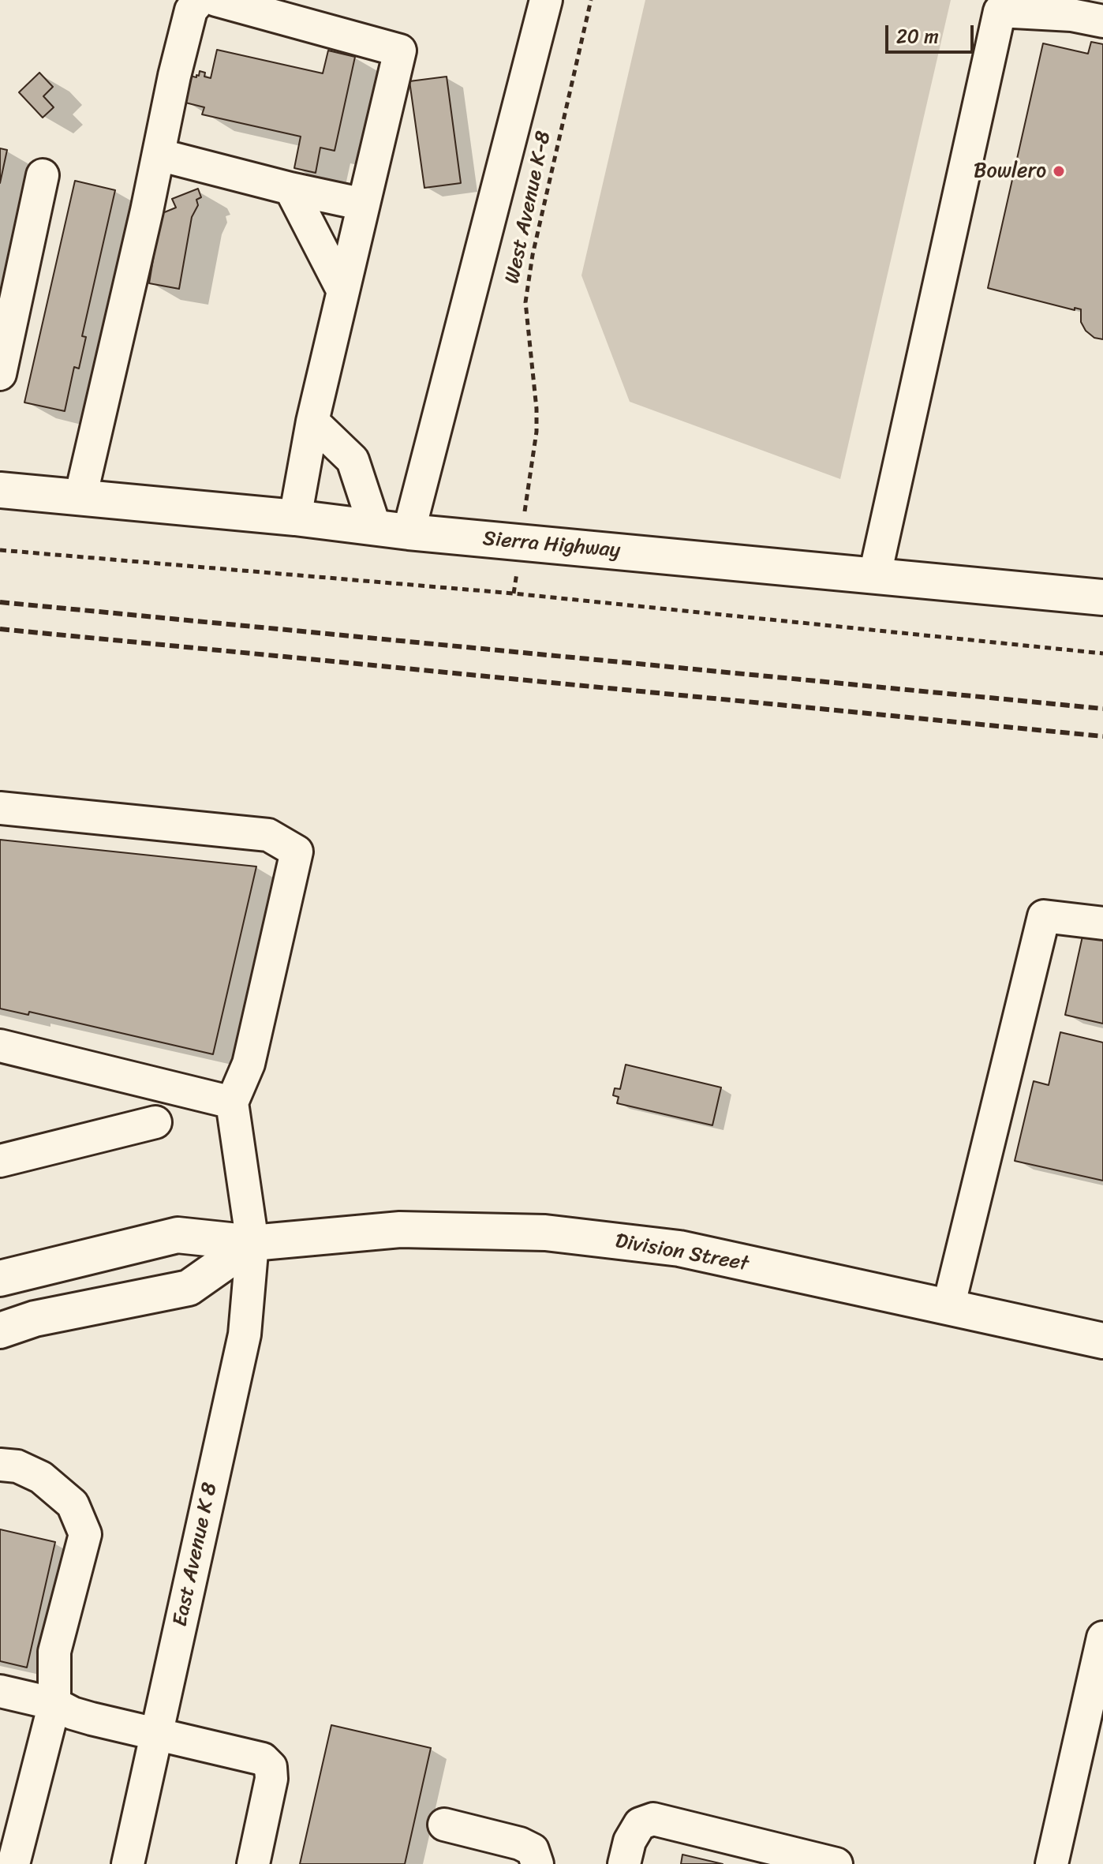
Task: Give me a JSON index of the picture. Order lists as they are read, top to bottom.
{
  "streets": {
    "main road": ["Sierra Highway", "Division Street"],
    "street": ["East Avenue K 8"],
    "path": ["West Avenue K-8"]
  },
  "crossings": [
    ["Division Street", "East Avenue K 8"]
  ],
  "places": ["Bowlero"],
  "scale_bar": "20 m"
}
